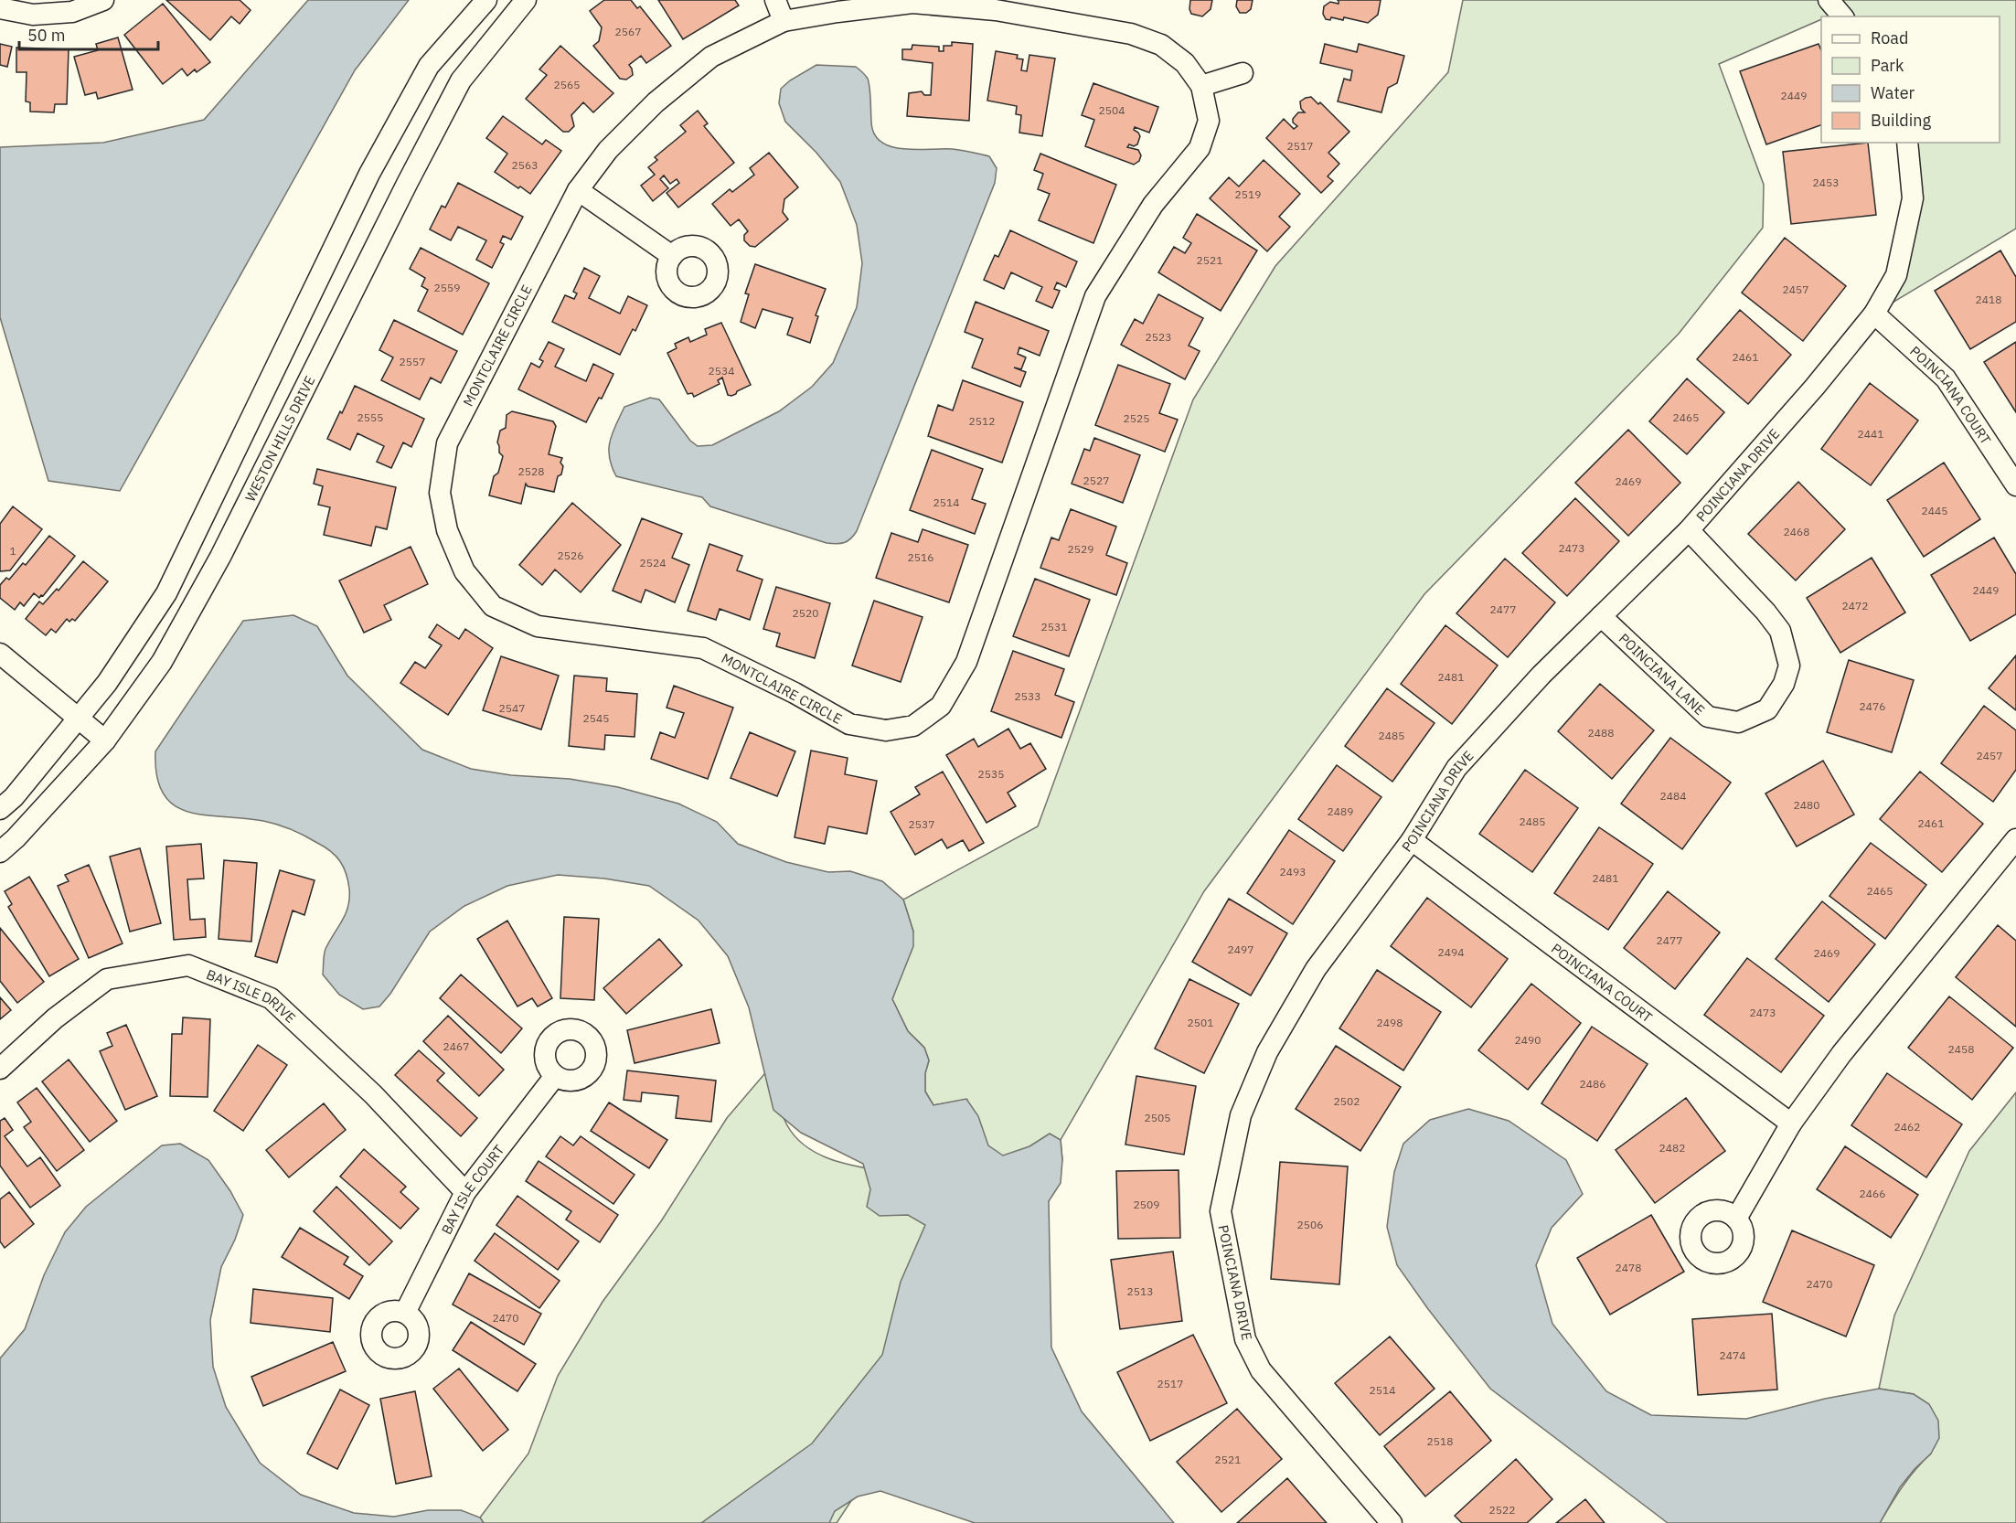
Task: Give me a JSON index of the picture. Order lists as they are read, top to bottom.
{
  "streets": {
    "street": [
      "MONTCLAIRE CIRCLE",
      "POINCIANA COURT",
      "WESTON HILLS DRIVE",
      "POINCIANA DRIVE",
      "POINCIANA LANE",
      "BAY ISLE DRIVE",
      "BAY ISLE COURT"
    ]
  },
  "crossings": [
    ["POINCIANA COURT", "POINCIANA DRIVE"],
    ["POINCIANA DRIVE", "POINCIANA LANE"],
    ["BAY ISLE DRIVE", "BAY ISLE COURT"]
  ],
  "house_numbers": [
    "2567",
    "2565",
    "2449",
    "2504",
    "2517",
    "2563",
    "2453",
    "2519",
    "2521",
    "2559",
    "2457",
    "2418",
    "2523",
    "2461",
    "2557",
    "2534",
    "2555",
    "2465",
    "2525",
    "2512",
    "2441",
    "2528",
    "2527",
    "2469",
    "2514",
    "2445",
    "2468",
    "2473",
    "2529",
    "1",
    "2526",
    "2516",
    "2524",
    "2449",
    "2472",
    "2477",
    "2520",
    "2531",
    "2481",
    "2533",
    "2476",
    "2547",
    "2545",
    "2488",
    "2485",
    "2457",
    "2535",
    "2484",
    "2480",
    "2489",
    "2485",
    "2461",
    "2537",
    "2493",
    "2481",
    "2465",
    "2477",
    "2497",
    "2494",
    "2469",
    "2473",
    "2501",
    "2498",
    "2490",
    "2467",
    "2458",
    "2486",
    "2502",
    "2505",
    "2462",
    "2482",
    "2466",
    "2509",
    "2506",
    "2478",
    "2470",
    "2513",
    "2470",
    "2474",
    "2517",
    "2514",
    "2518",
    "2521",
    "2522"
  ],
  "legend": [
    "Road",
    "Park",
    "Water",
    "Building"
  ],
  "scale_bar": "50 m"
}
